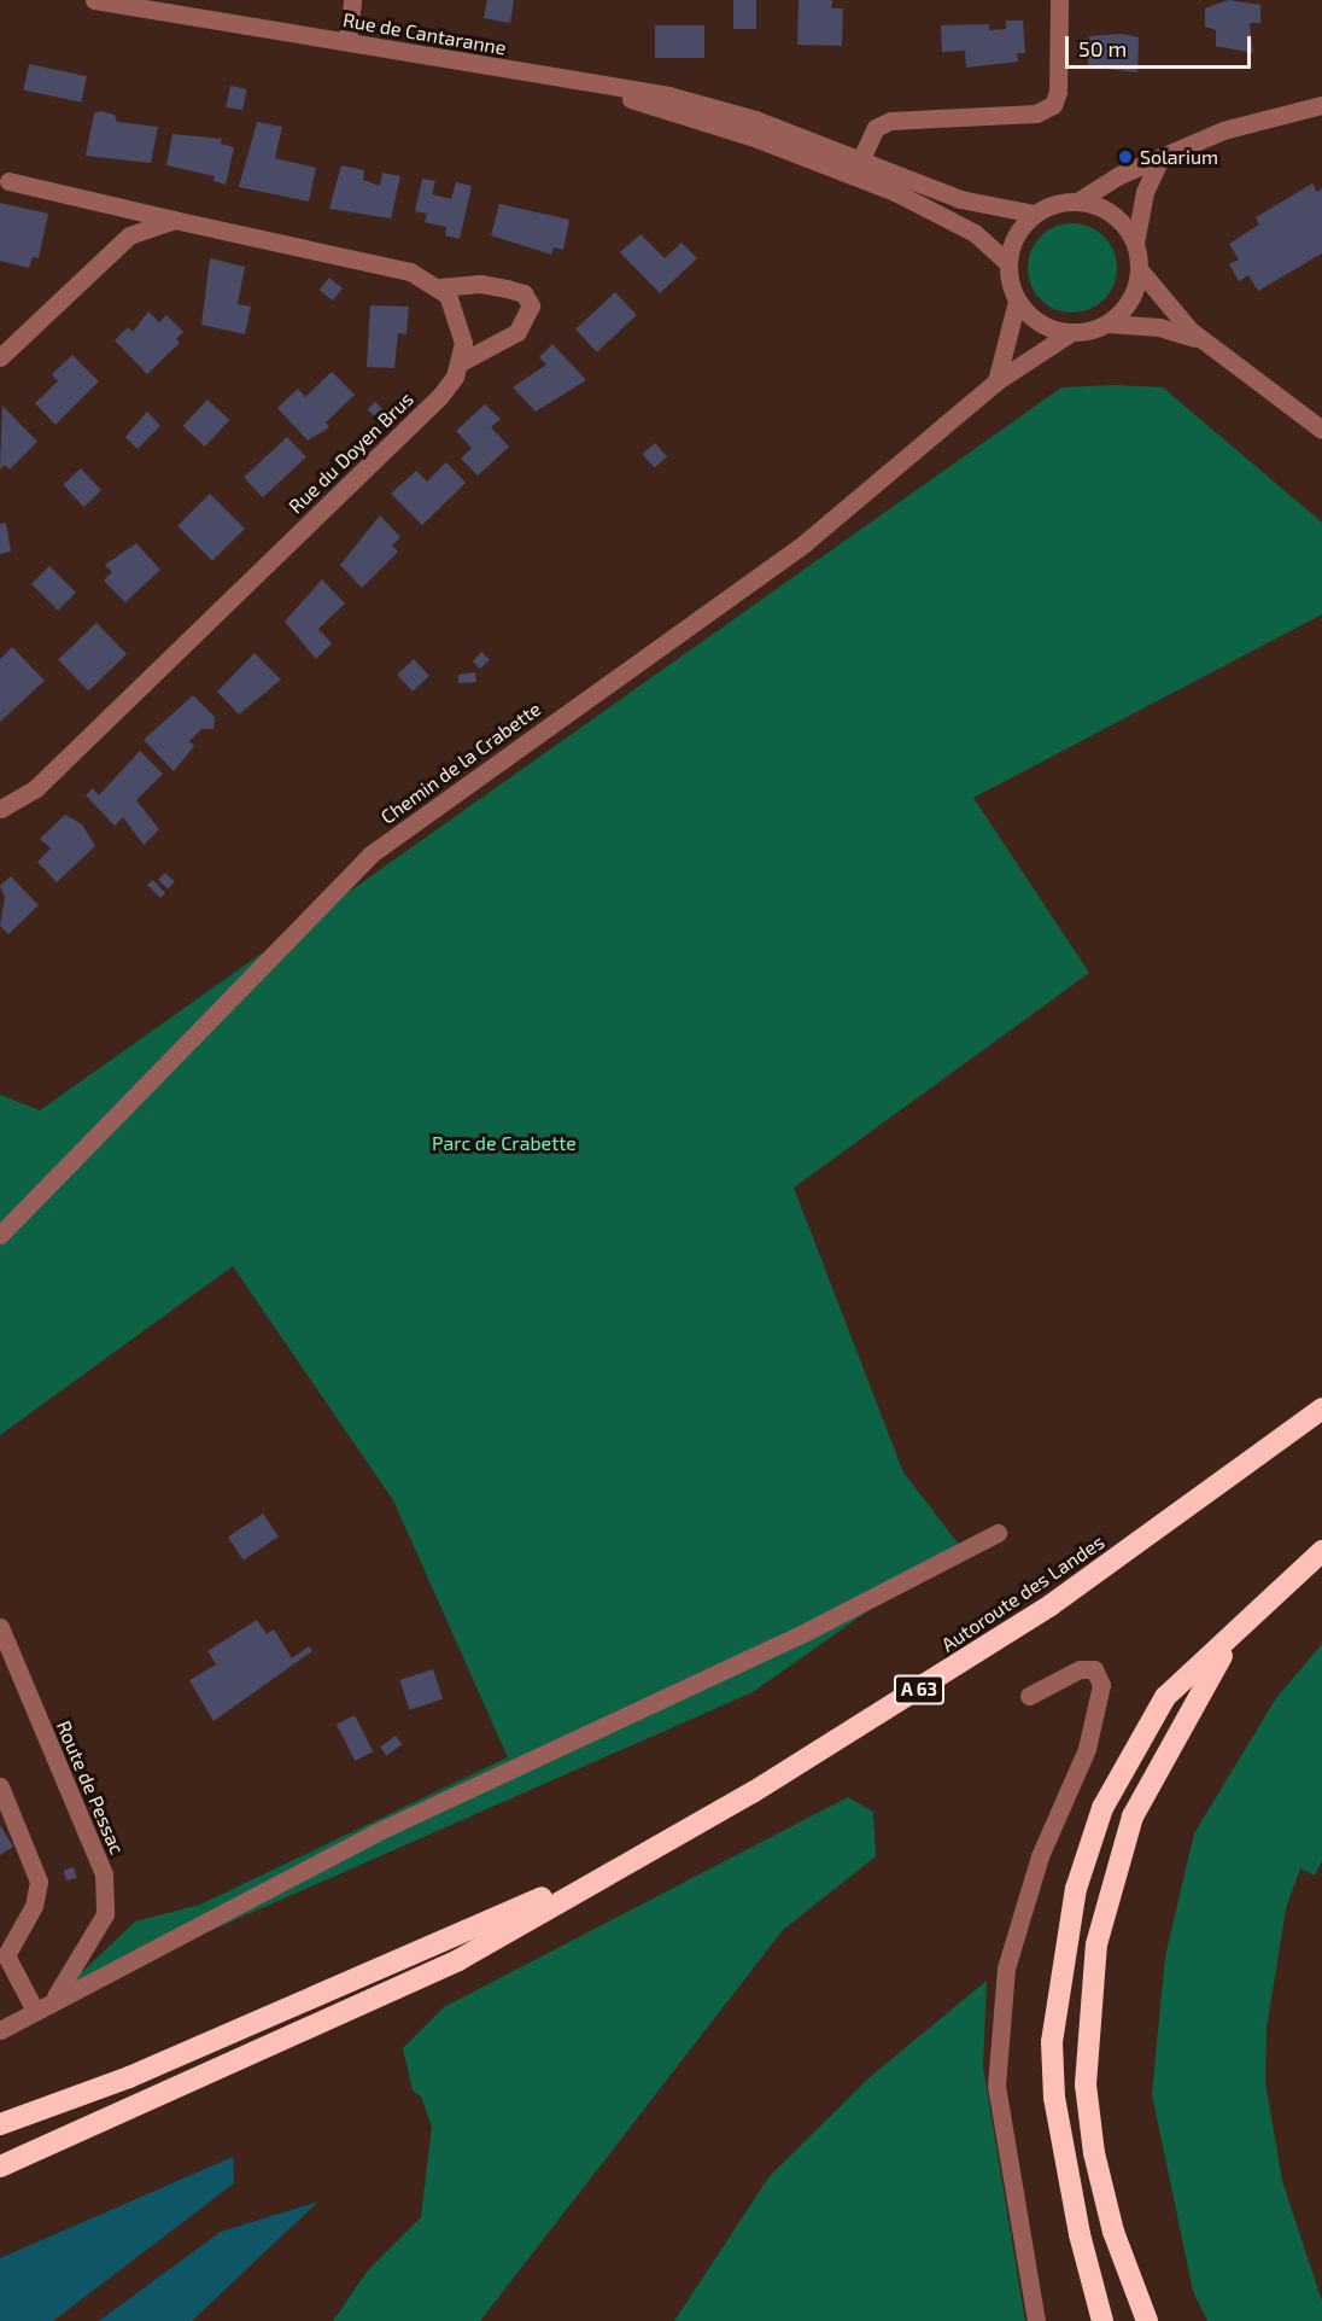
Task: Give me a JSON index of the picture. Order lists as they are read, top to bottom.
{
  "streets": {
    "highway": ["Autoroute des Landes", "A 63"],
    "street": [
      "Rue de Cantaranne",
      "Rue du Doyen Brus",
      "Chemin de la Crabette",
      "Route de Pessac"
    ]
  },
  "crossings": [
    ["Rue de Cantaranne", "Chemin de la Crabette"]
  ],
  "parks": ["Parc de Crabette"],
  "places": ["Solarium"],
  "scale_bar": "50 m"
}
